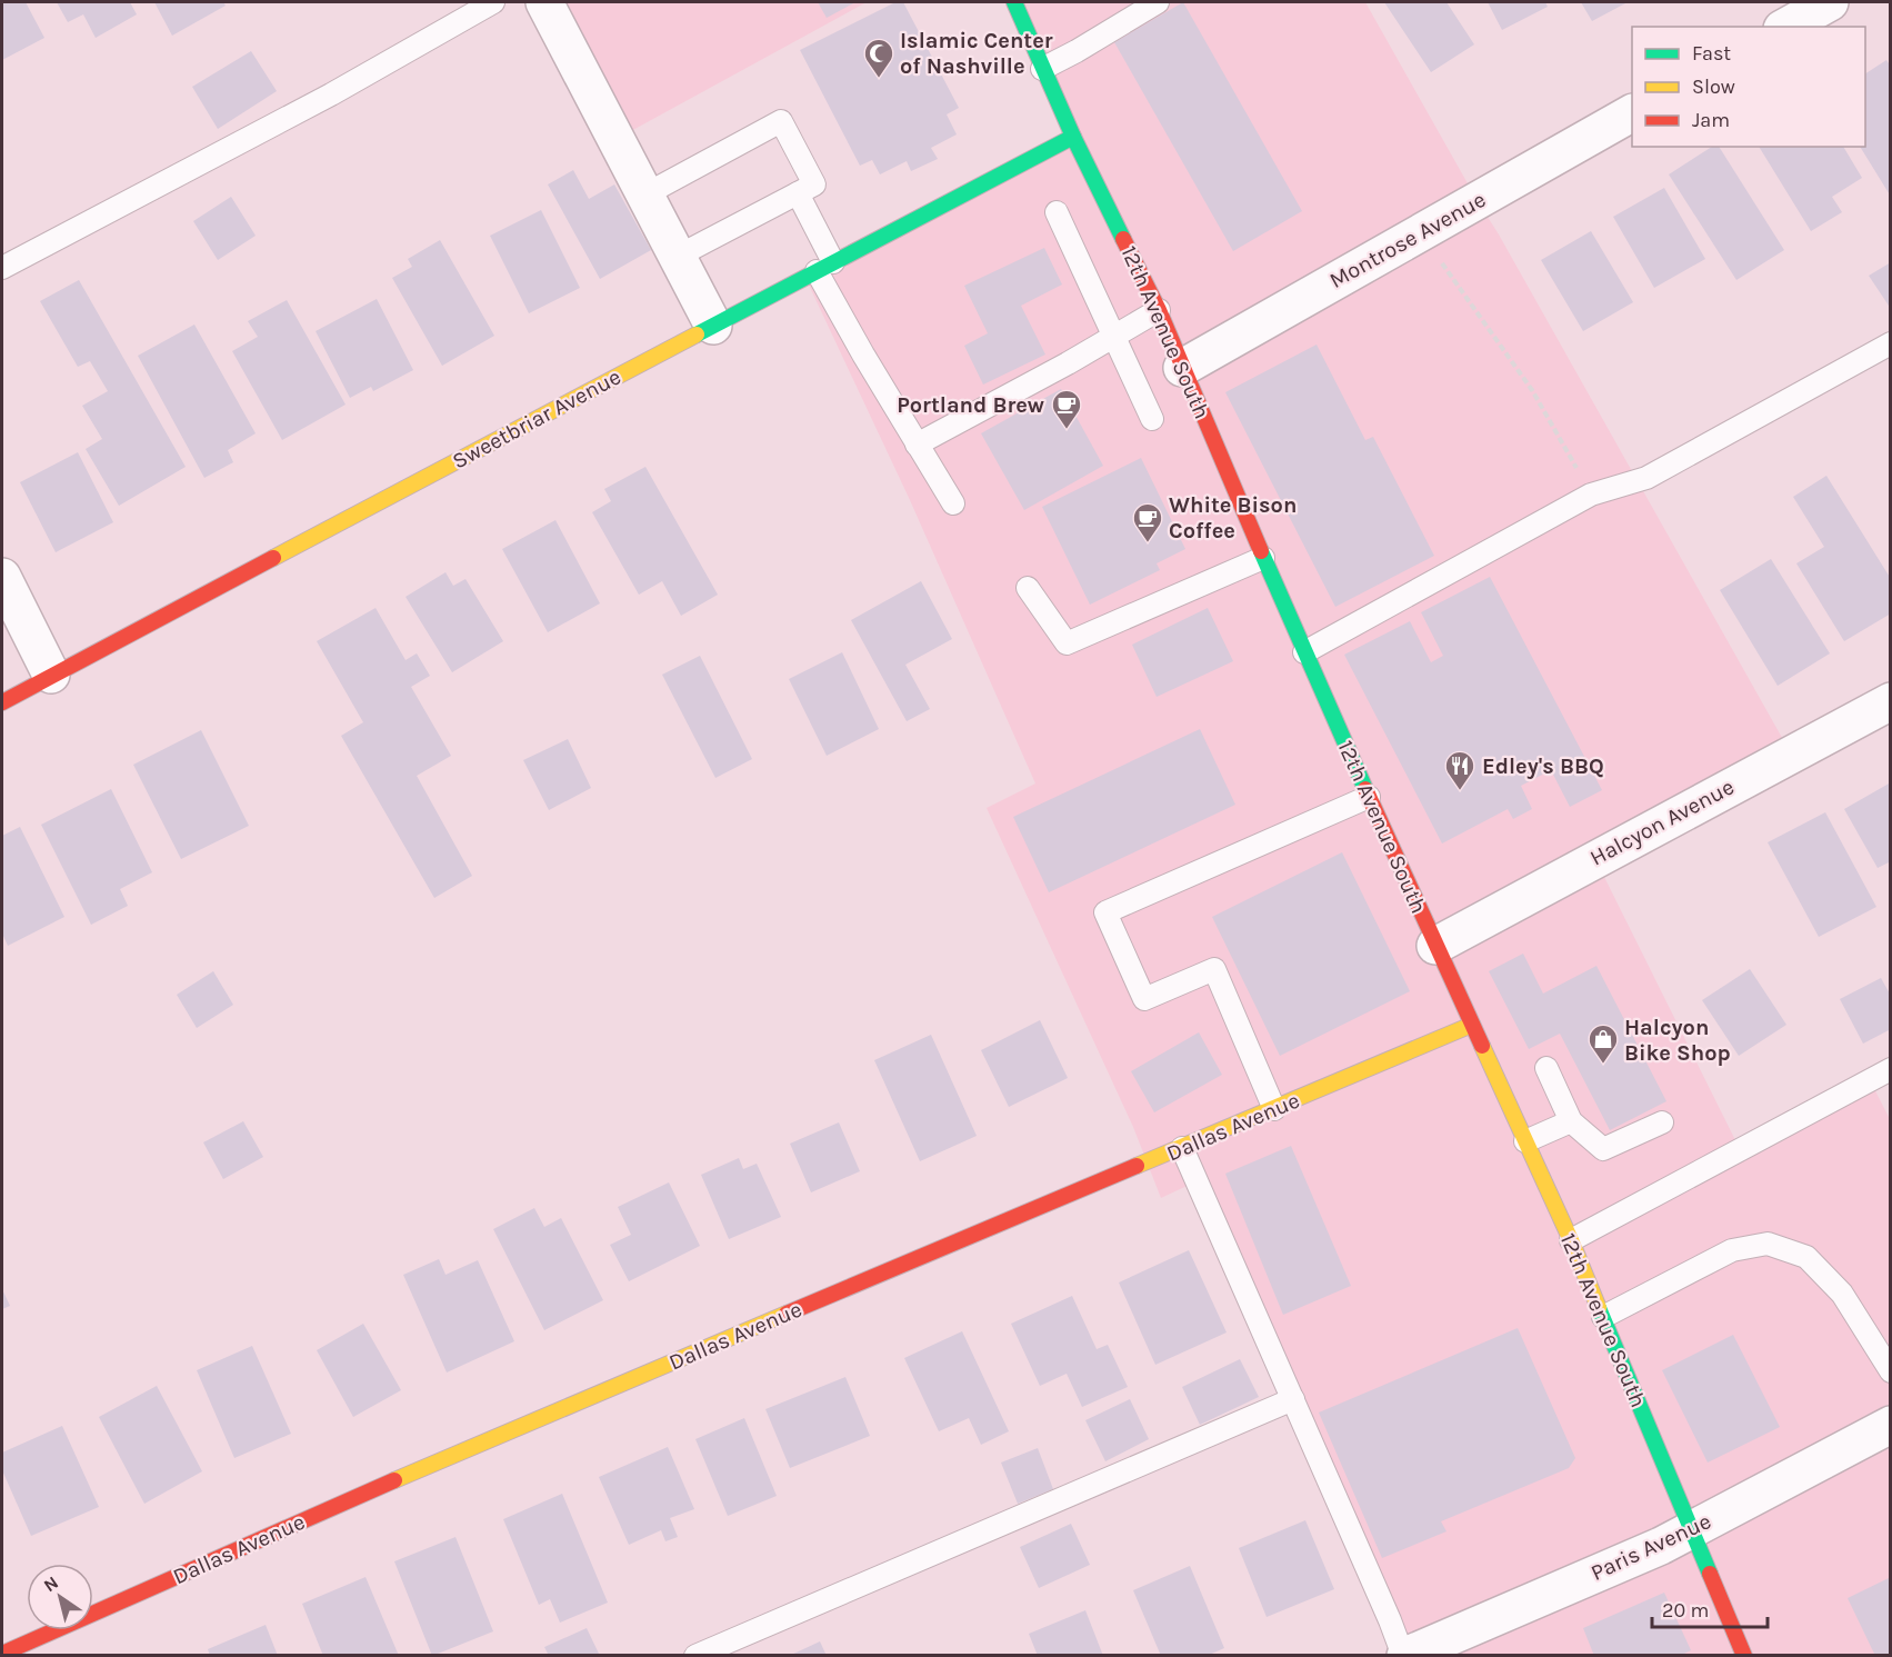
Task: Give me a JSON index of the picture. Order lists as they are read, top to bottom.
{
  "streets": {
    "street": [
      "Montrose Avenue",
      "12th Avenue South",
      "Sweetbriar Avenue",
      "Halcyon Avenue",
      "Dallas Avenue",
      "Paris Avenue"
    ]
  },
  "crossings": [
    ["Montrose Avenue", "12th Avenue South"],
    ["12th Avenue South", "Sweetbriar Avenue"],
    ["12th Avenue South", "Halcyon Avenue"],
    ["12th Avenue South", "Dallas Avenue"],
    ["12th Avenue South", "Paris Avenue"]
  ],
  "places": {
    "mosque": ["Islamic Center of Nashville"],
    "cafe": ["Portland Brew", "White Bison Coffee"],
    "restaurant": ["Edley's BBQ"],
    "shop": ["Halcyon Bike Shop"]
  },
  "legend": ["Fast", "Slow", "Jam"],
  "scale_bar": "20 m",
  "north": "top left"
}
